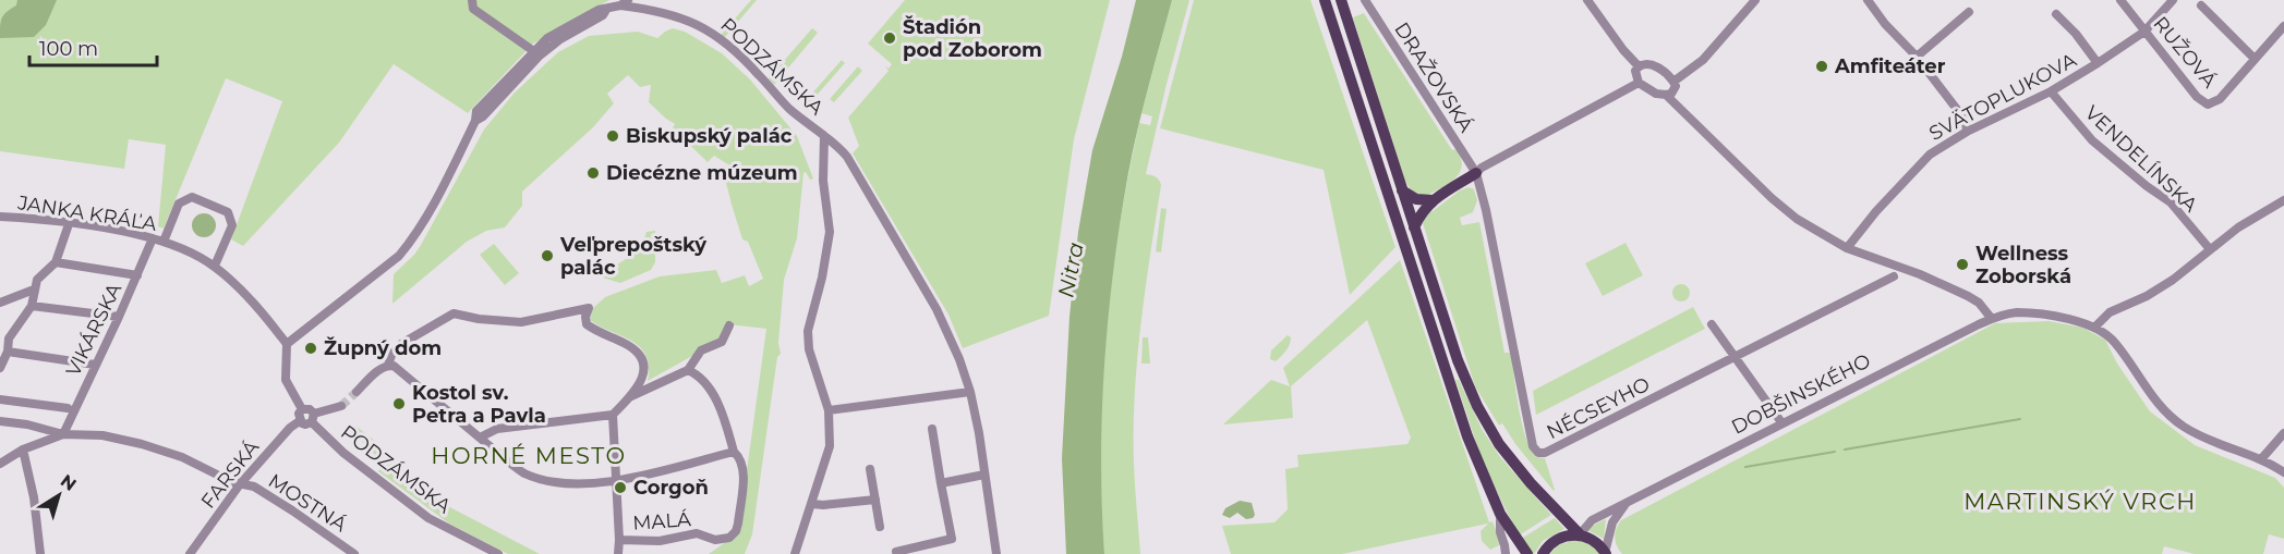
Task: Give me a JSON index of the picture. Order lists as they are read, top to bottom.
{
  "streets": {
    "street": [
      "RUŽOVÁ",
      "PODZÁMSKA",
      "DRAŽOVSKÁ",
      "SVÄTOPLUKOVA",
      "VENDELÍNSKA",
      "JANKA KRÁĽA",
      "VIKÁRSKA",
      "DOBŠINSKÉHO",
      "NÉCSEYHO",
      "FARSKÁ",
      "MOSTNÁ",
      "MALÁ"
    ]
  },
  "crossings": [
    ["RUŽOVÁ", "SVÄTOPLUKOVA"],
    ["PODZÁMSKA", "FARSKÁ"],
    ["DRAŽOVSKÁ", "NÉCSEYHO"],
    ["SVÄTOPLUKOVA", "VENDELÍNSKA"],
    ["JANKA KRÁĽA", "VIKÁRSKA"],
    ["VIKÁRSKA", "MOSTNÁ"],
    ["FARSKÁ", "MOSTNÁ"]
  ],
  "districts": ["HORNÉ MESTO", "MARTINSKÝ VRCH"],
  "water": ["Nitra"],
  "places": [
    "Štadión pod Zoborom",
    "Amfiteáter",
    "Biskupský palác",
    "Diecézne múzeum",
    "Veľprepoštský palác",
    "Wellness Zoborská",
    "Župný dom",
    "Kostol sv. Petra a Pavla",
    "Corgoň"
  ],
  "scale_bar": "100 m",
  "north": "top right"
}
